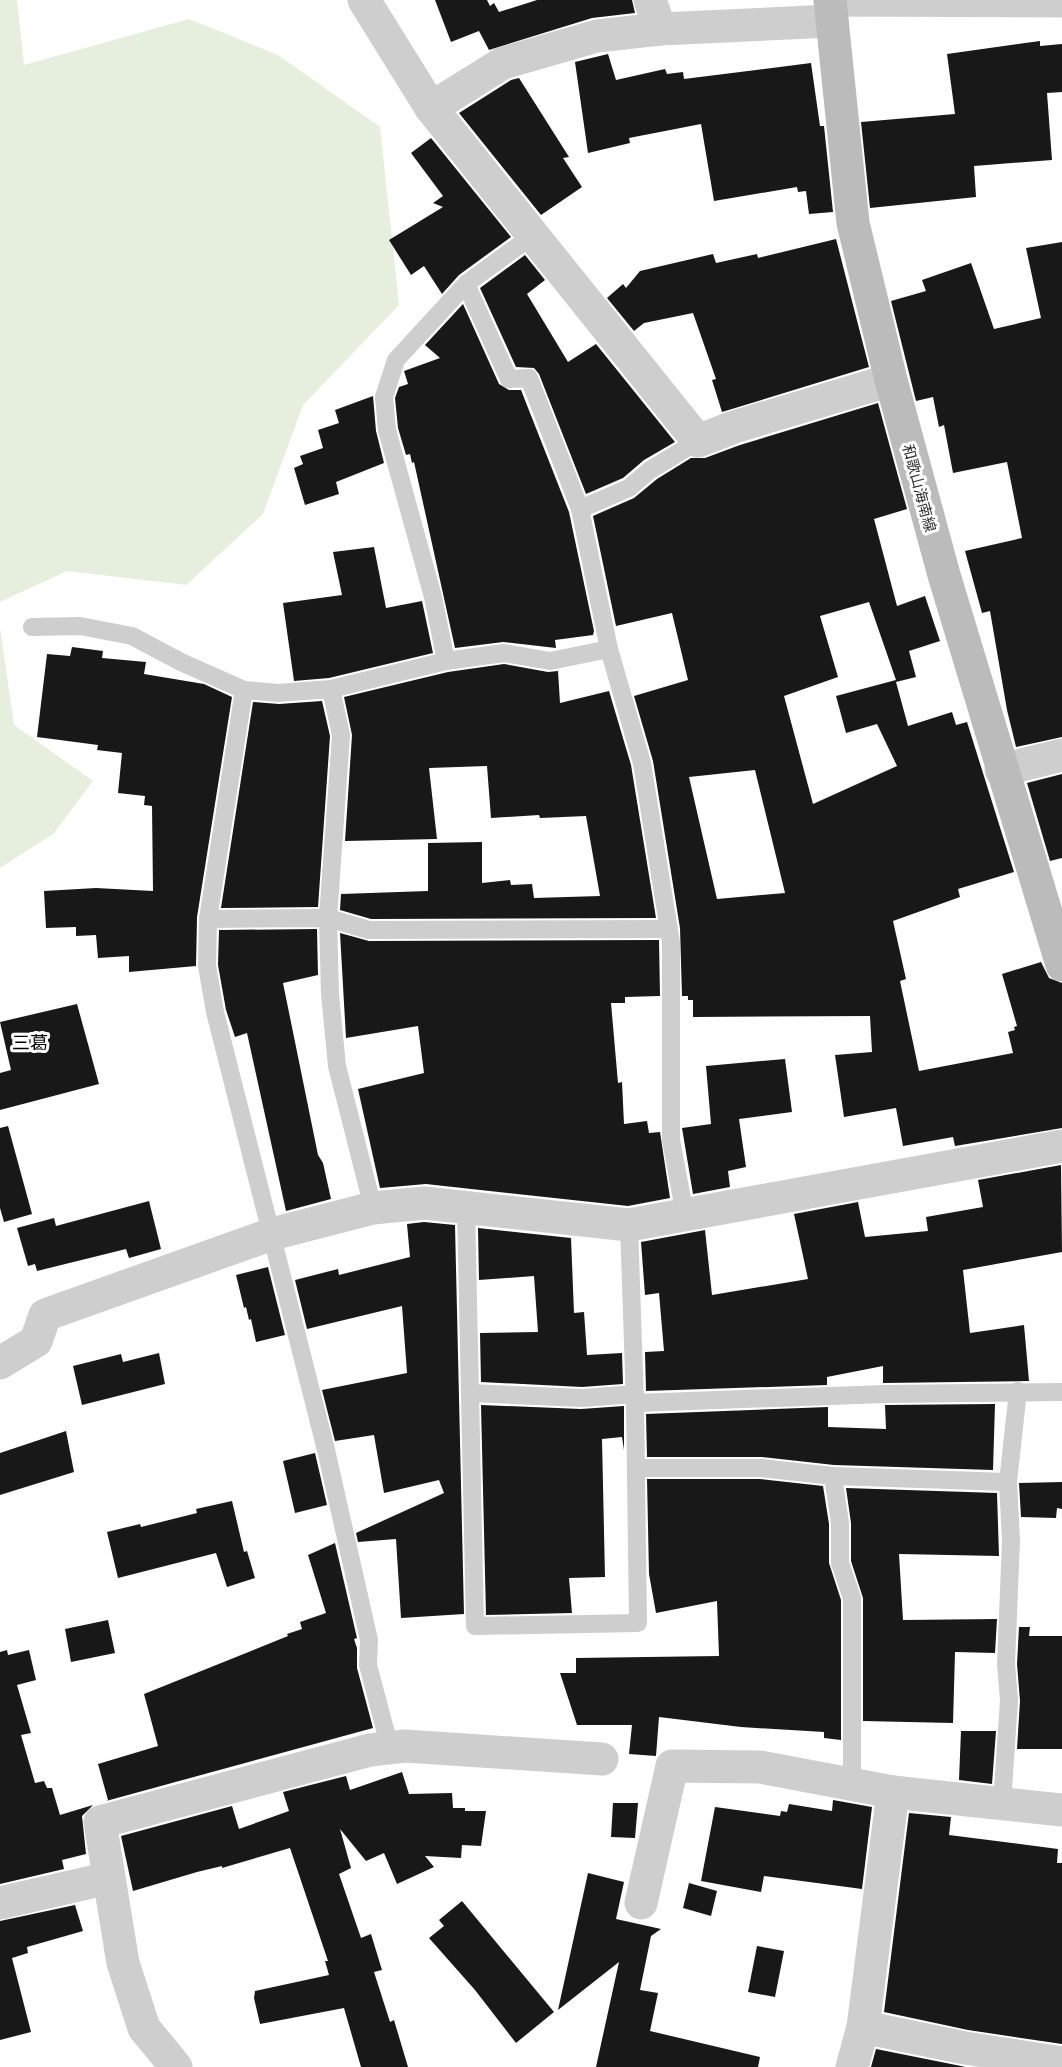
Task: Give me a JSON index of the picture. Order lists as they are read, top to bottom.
{
  "streets": {
    "main road": ["和歌山海南線"]
  },
  "districts": ["三葛"]
}
